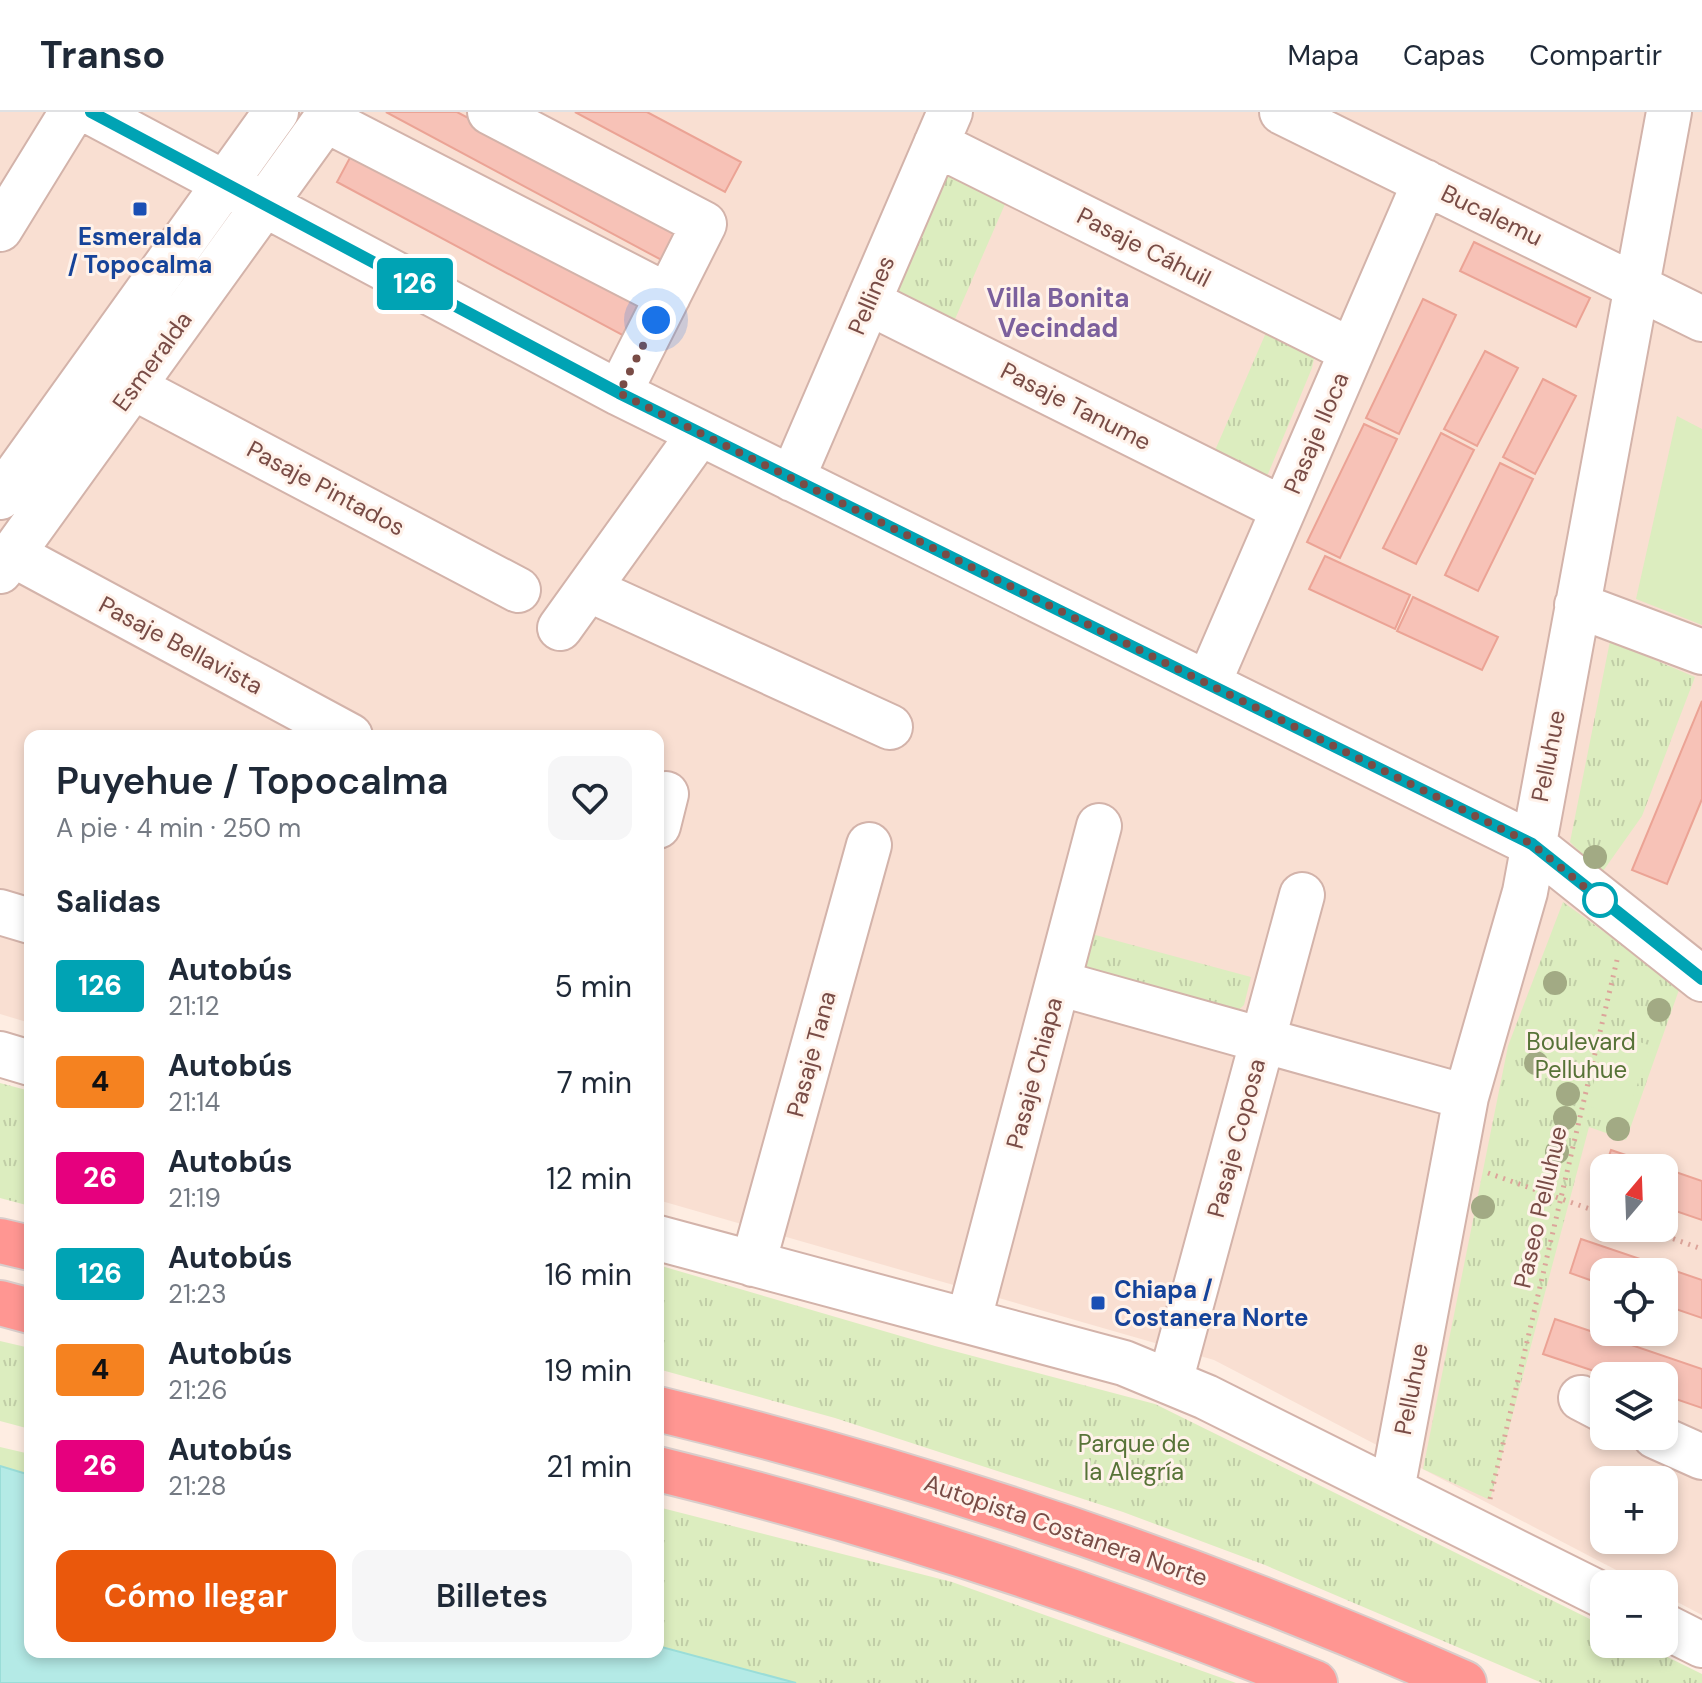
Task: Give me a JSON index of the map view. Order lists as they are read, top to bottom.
{
  "streets": {
    "highway": ["Autopista Costanera Norte"],
    "street": [
      "Bucalemu",
      "Pasaje Cáhuil",
      "Pellines",
      "Esmeralda",
      "Pasaje Tanume",
      "Pasaje Iloca",
      "Pasaje Pintados",
      "Pasaje Bellavista",
      "Pelluhue",
      "Pasaje Tana",
      "Pasaje Chiapa",
      "Pasaje Coposa"
    ],
    "path": ["Paseo Pelluhue"]
  },
  "crossings": [
    ["Bucalemu", "Pasaje Iloca"],
    ["Bucalemu", "Pelluhue"],
    ["Pasaje Cáhuil", "Pellines"],
    ["Pasaje Cáhuil", "Pasaje Iloca"],
    ["Pellines", "Pasaje Tanume"],
    ["Esmeralda", "Pasaje Pintados"],
    ["Esmeralda", "Pasaje Bellavista"],
    ["Pasaje Tanume", "Pasaje Iloca"]
  ],
  "districts": ["Villa Bonita Vecindad"],
  "parks": ["Boulevard Pelluhue", "Parque de la Alegría"],
  "places": {
    "transit": ["Esmeralda / Topocalma", "Chiapa / Costanera Norte"]
  },
  "lines": ["bus line 126"],
  "north": "top",
  "page": {
    "header": "Transo",
    "nav": ["Mapa", "Capas", "Compartir"],
    "on_map": "126",
    "heading": [
      ["Puyehue / Topocalma", "A pie · 4 min · 250 m"],
      "Salidas"
    ],
    "list": [
      {
        "mark": "126",
        "name": "Autobús",
        "note": "21:12",
        "value": "5 min"
      },
      {
        "mark": "4",
        "name": "Autobús",
        "note": "21:14",
        "value": "7 min"
      },
      {
        "mark": "26",
        "name": "Autobús",
        "note": "21:19",
        "value": "12 min"
      },
      {
        "mark": "126",
        "name": "Autobús",
        "note": "21:23",
        "value": "16 min"
      },
      {
        "mark": "4",
        "name": "Autobús",
        "note": "21:26",
        "value": "19 min"
      },
      {
        "mark": "26",
        "name": "Autobús",
        "note": "21:28",
        "value": "21 min"
      }
    ],
    "map_buttons": ["+", "−"],
    "buttons": ["Cómo llegar", "Billetes"]
  }
}
